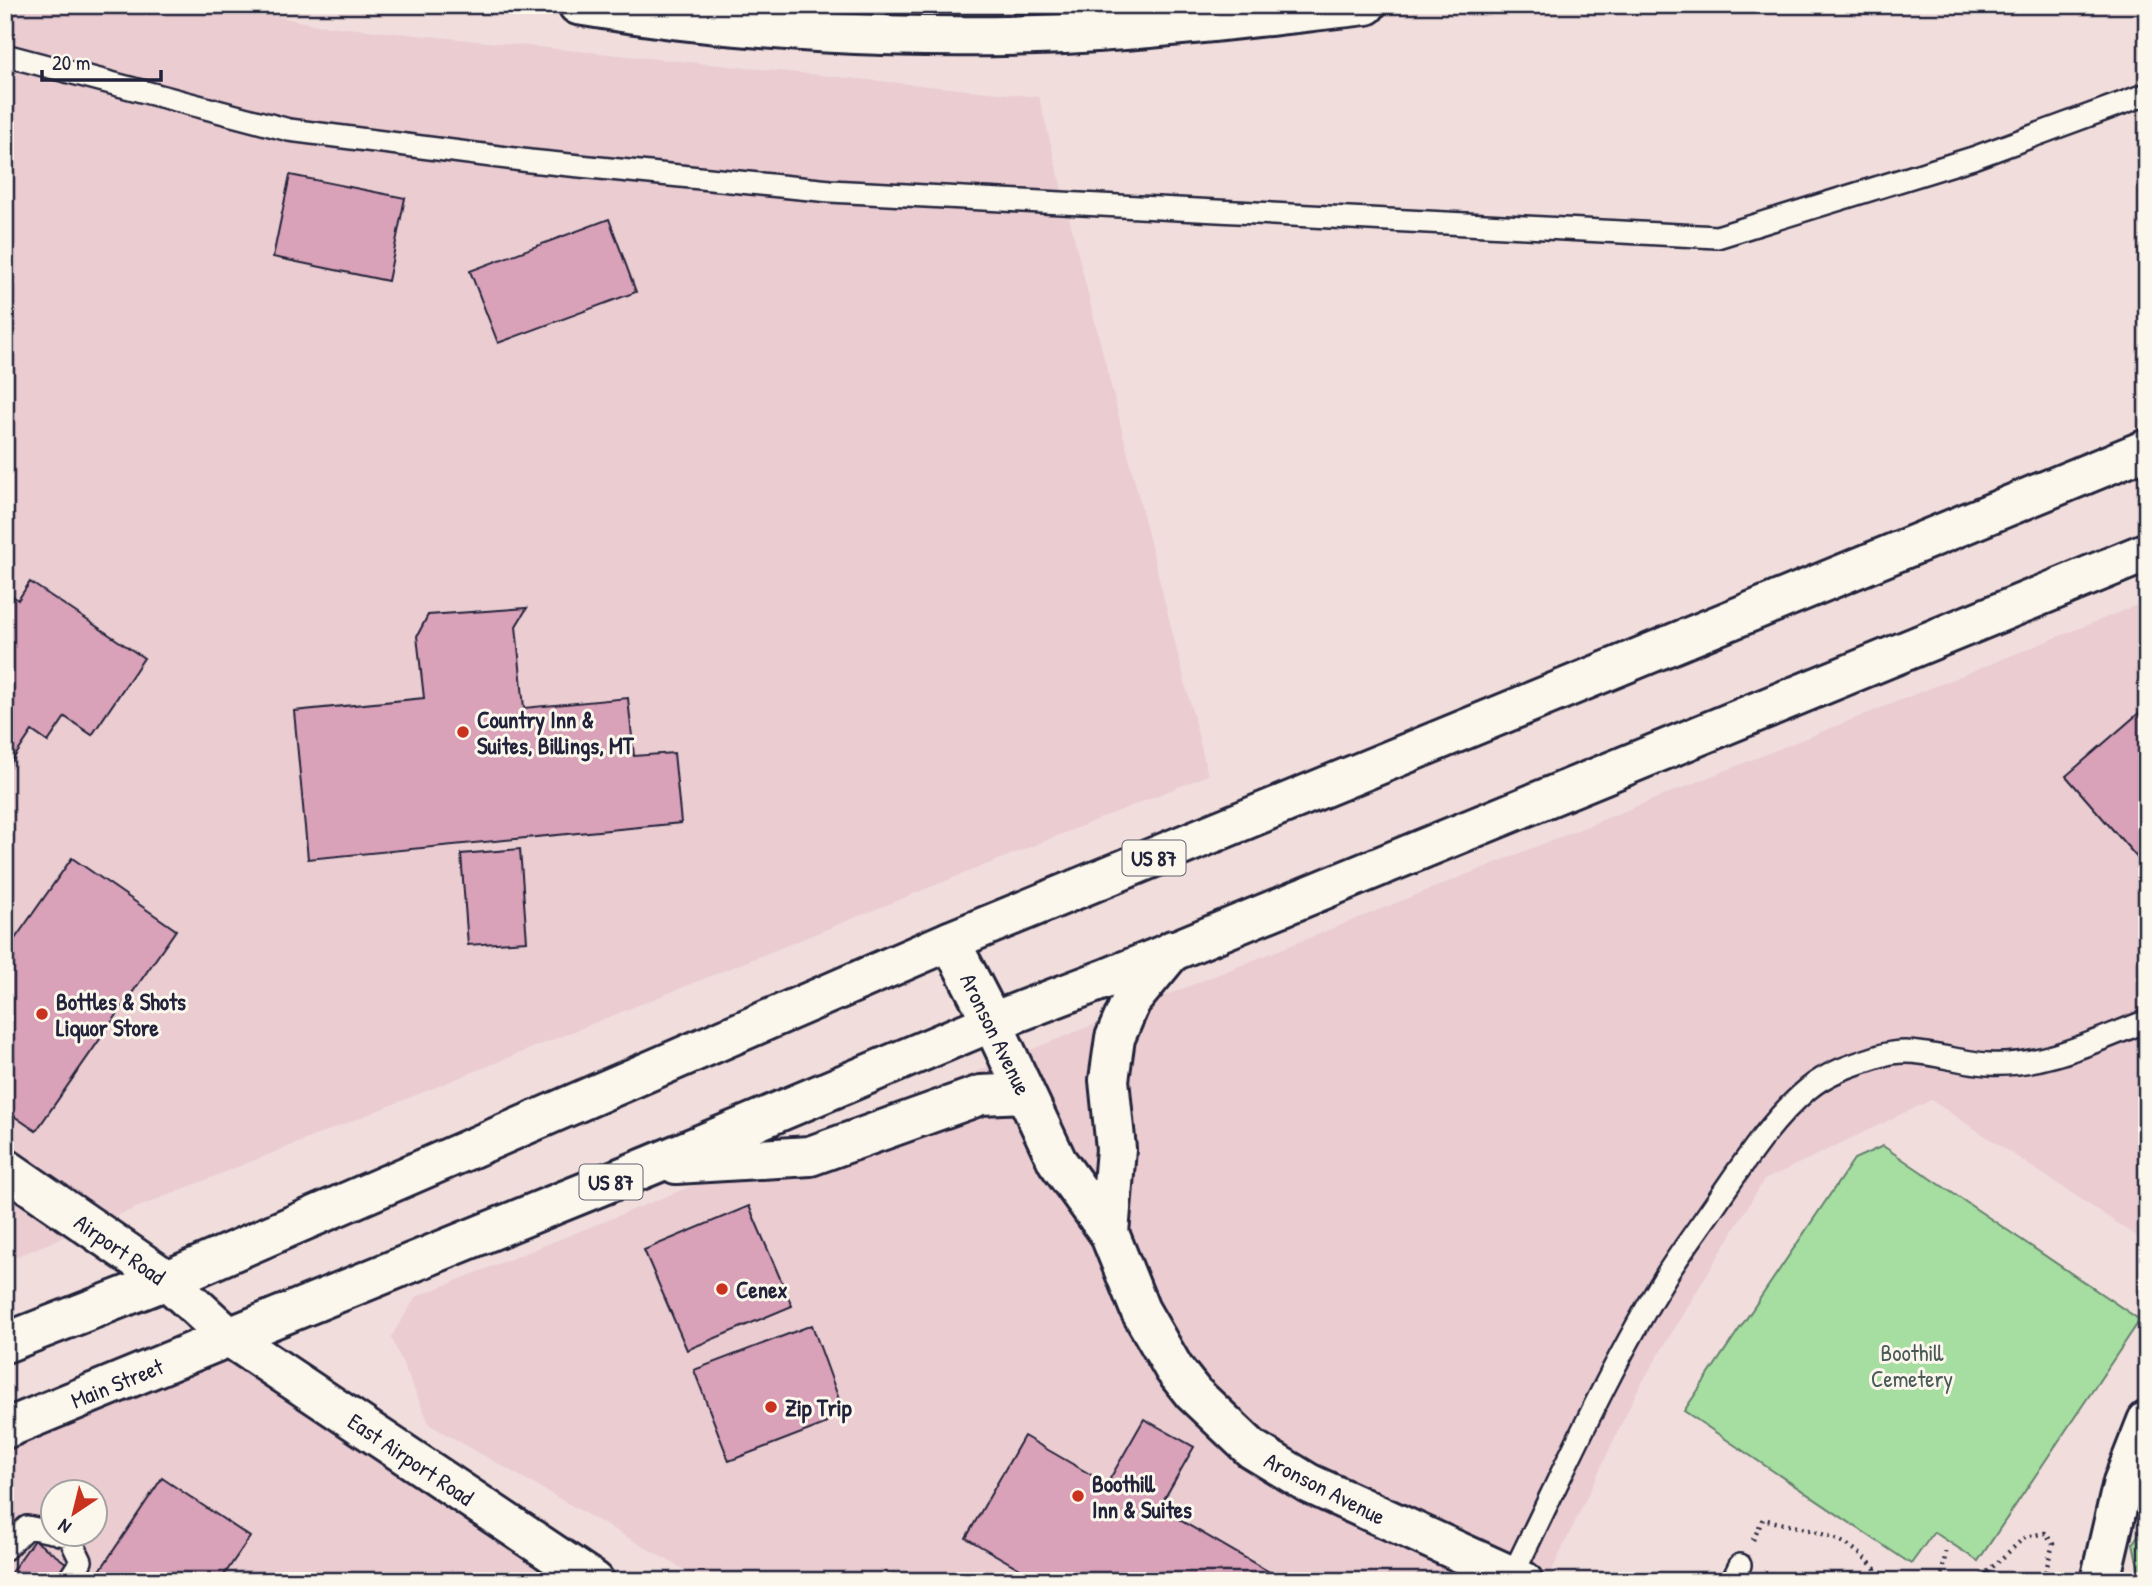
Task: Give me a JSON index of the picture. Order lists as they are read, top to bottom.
{
  "streets": {
    "main road": [
      "US 87",
      "Aronson Avenue",
      "Airport Road",
      "Main Street",
      "East Airport Road"
    ]
  },
  "crossings": [
    ["US 87", "Aronson Avenue"],
    ["US 87", "Airport Road"],
    ["US 87", "Main Street"],
    ["US 87", "East Airport Road"],
    ["Airport Road", "Main Street"],
    ["Airport Road", "East Airport Road"],
    ["Main Street", "East Airport Road"]
  ],
  "parks": ["Boothill Cemetery"],
  "places": [
    "Country Inn & Suites, Billings, MT",
    "Bottles & Shots Liquor Store",
    "Cenex",
    "Zip Trip",
    "Boothill Inn & Suites"
  ],
  "scale_bar": "20 m",
  "north": "bottom left"
}
